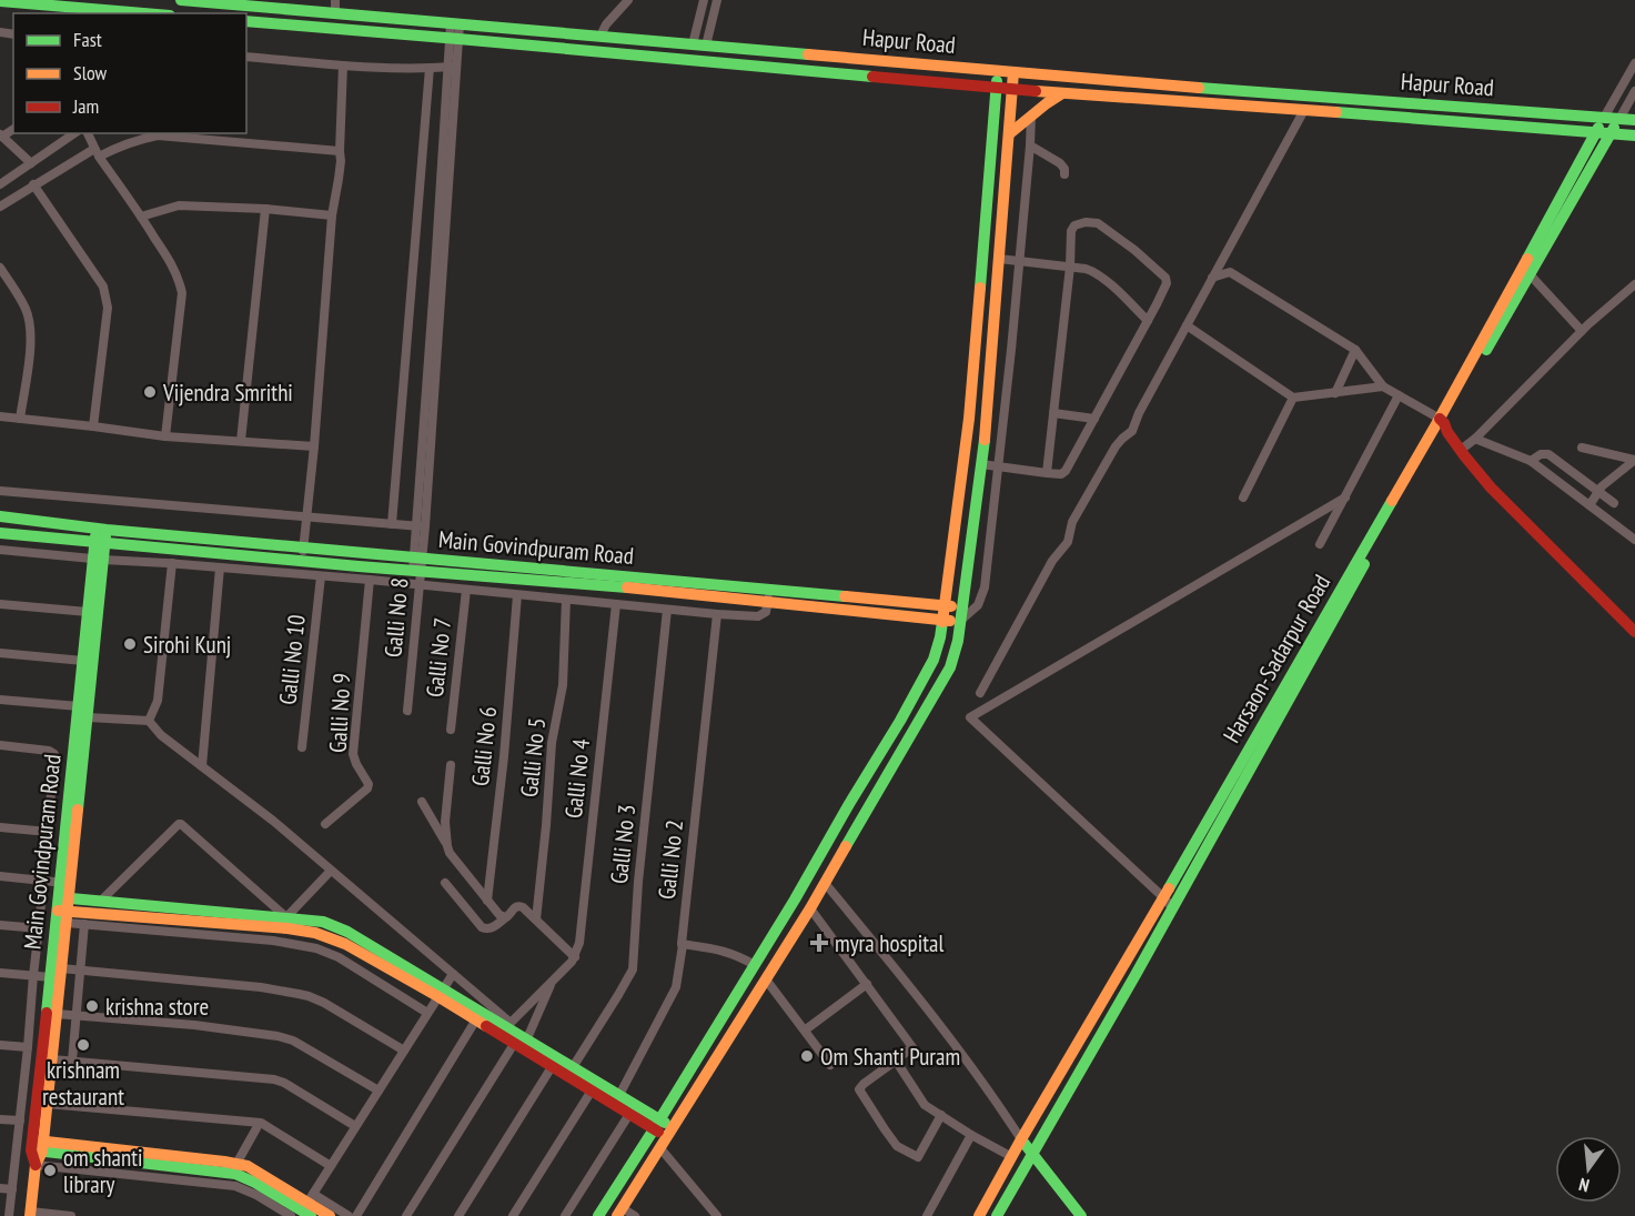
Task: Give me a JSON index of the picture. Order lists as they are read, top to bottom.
{
  "streets": {
    "street": [
      "Hapur Road",
      "Main Govindpuram Road",
      "Galli No 8",
      "Galli No 7",
      "Harsaon-Sadarpur Road",
      "Galli No 10",
      "Galli No 9",
      "Galli No 6",
      "Galli No 5",
      "Galli No 4",
      "Galli No 3",
      "Galli No 2"
    ]
  },
  "crossings": [
    ["Hapur Road", "Galli No 8"],
    ["Hapur Road", "Harsaon-Sadarpur Road"],
    ["Main Govindpuram Road", "Galli No 8"]
  ],
  "places": {
    "other": [
      "Vijendra Smrithi",
      "Sirohi Kunj",
      "krishna store",
      "krishnam restaurant",
      "Om Shanti Puram",
      "om shanti library"
    ],
    "health": ["myra hospital"]
  },
  "legend": ["Fast", "Slow", "Jam"],
  "north": "bottom"
}
